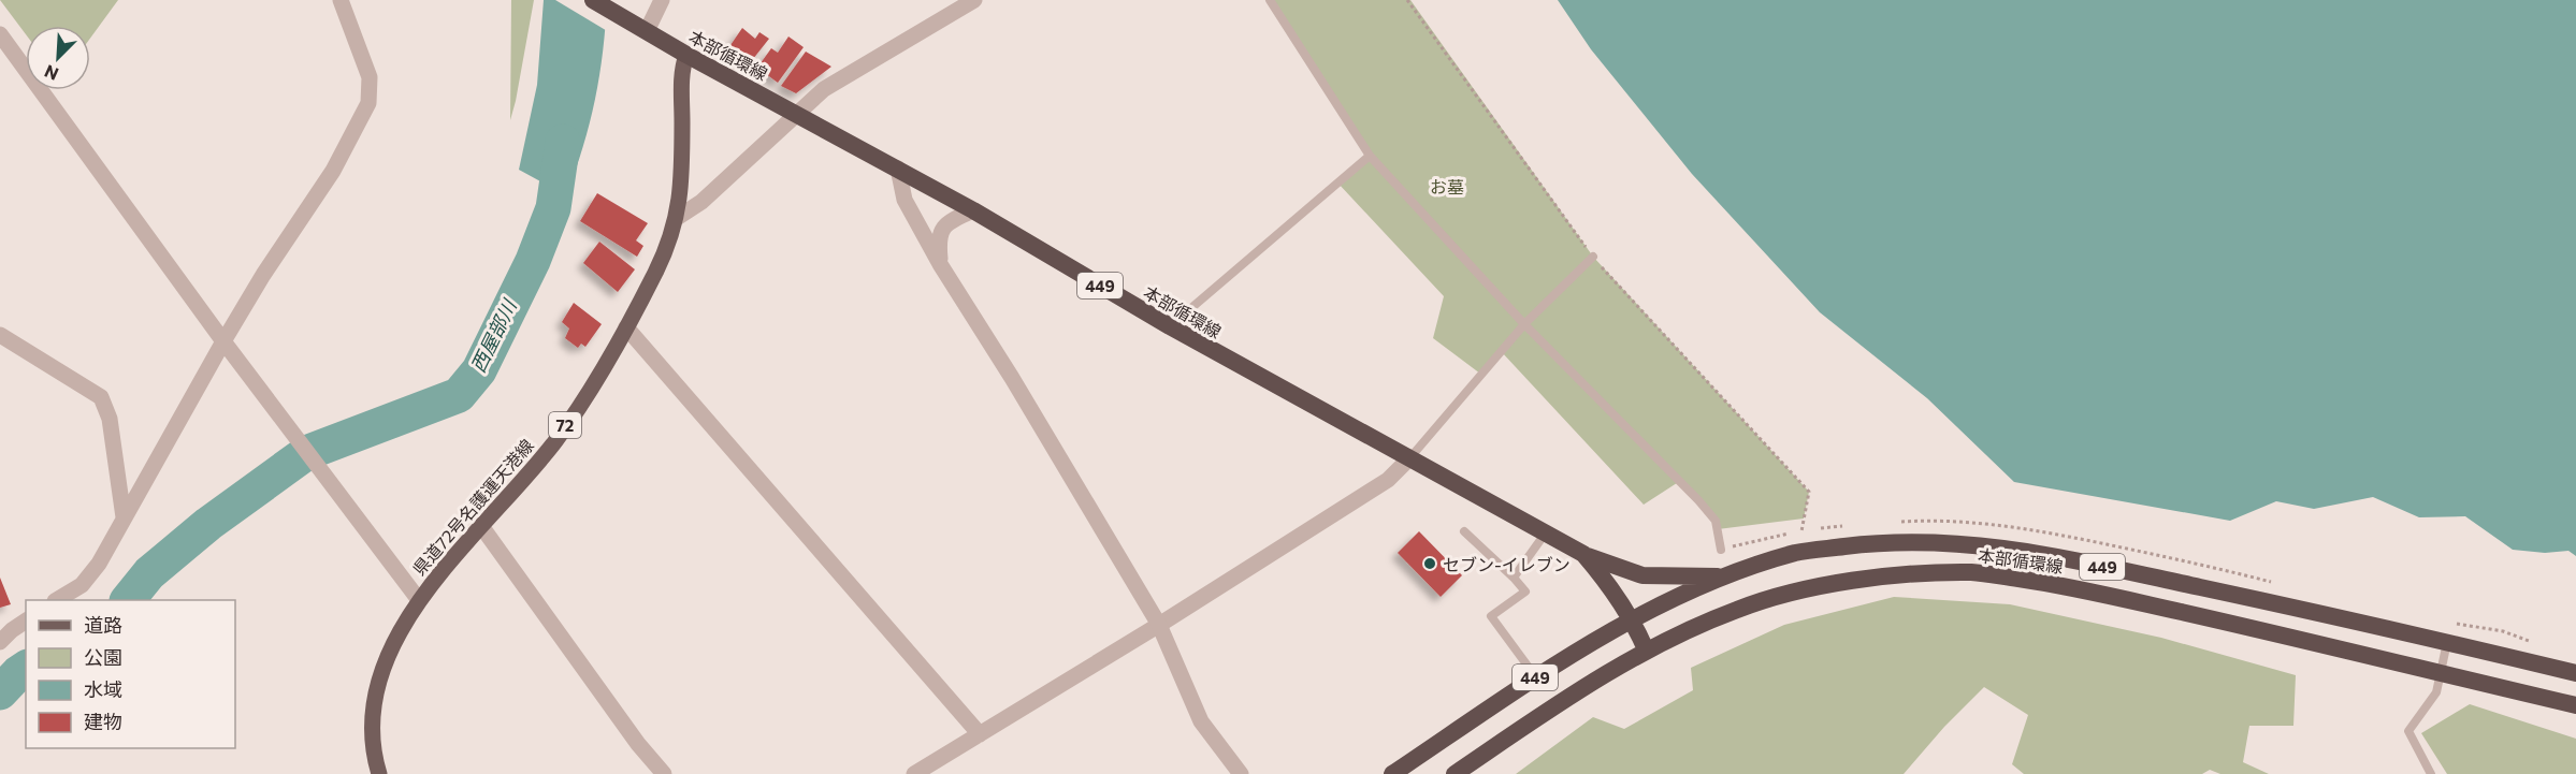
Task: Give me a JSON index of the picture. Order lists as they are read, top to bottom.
{
  "streets": {
    "highway": ["本部循環線", "449"],
    "main road": ["72", "県道72号名護運天港線"]
  },
  "crossings": [
    ["本部循環線", "449"],
    ["本部循環線", "県道72号名護運天港線"]
  ],
  "water": ["西屋部川"],
  "parks": ["お墓"],
  "places": ["セブン-イレブン"],
  "legend": [
    "道路",
    "公園",
    "水域",
    "建物"
  ],
  "north": "bottom left"
}
